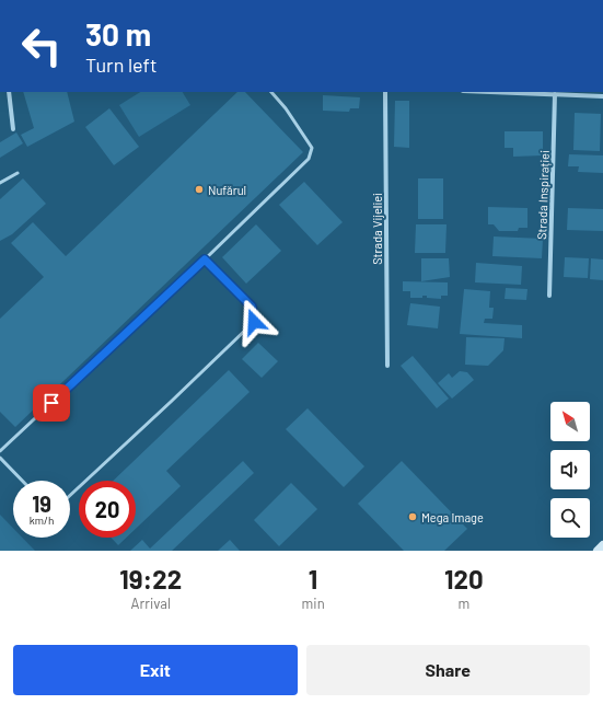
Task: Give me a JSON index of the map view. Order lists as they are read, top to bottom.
{
  "streets": {
    "street": ["Strada Inspirației", "Strada Vijeliei"]
  },
  "places": ["Nufărul", "Mega Image"],
  "north": "top left",
  "page": {
    "turn": ["30 m", "Turn left"],
    "speed": "19 km/h",
    "limit": "20",
    "eta": [
      "19:22",
      "Arrival",
      "1",
      "min",
      "120",
      "m"
    ],
    "buttons": ["Exit", "Share"]
  }
}
